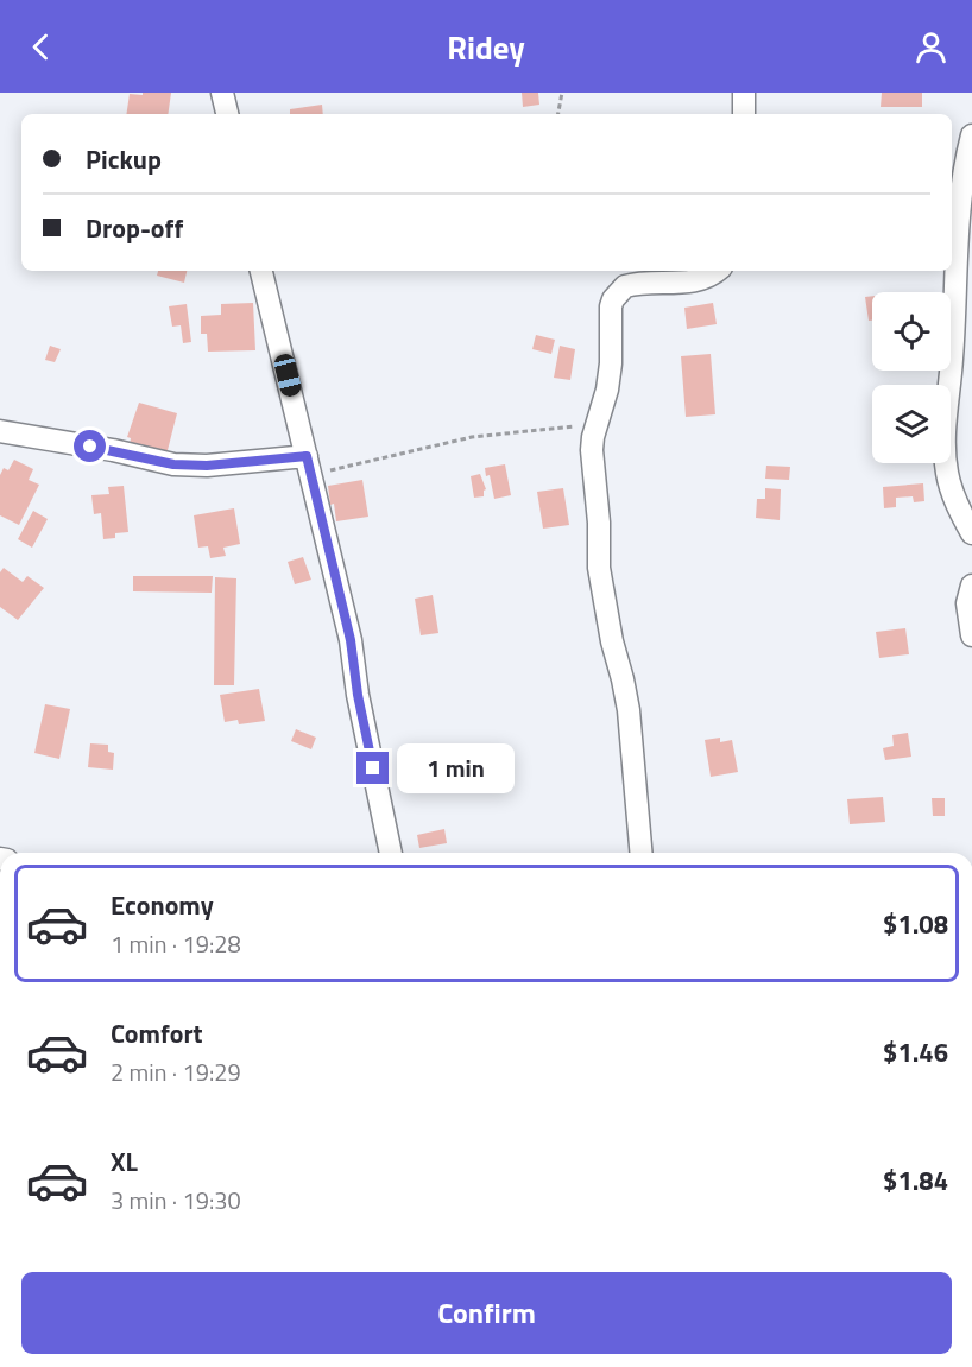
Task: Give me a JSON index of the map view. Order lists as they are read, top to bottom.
{
  "page": {
    "header": "Ridey",
    "banner": ["Pickup", "Drop-off"],
    "bubble": "1 min",
    "list": [
      {
        "name": "Economy",
        "note": "1 min · 19:28",
        "value": "$1.08"
      },
      {
        "name": "Comfort",
        "note": "2 min · 19:29",
        "value": "$1.46"
      },
      {
        "name": "XL",
        "note": "3 min · 19:30",
        "value": "$1.84"
      }
    ],
    "buttons": "Confirm"
  }
}
